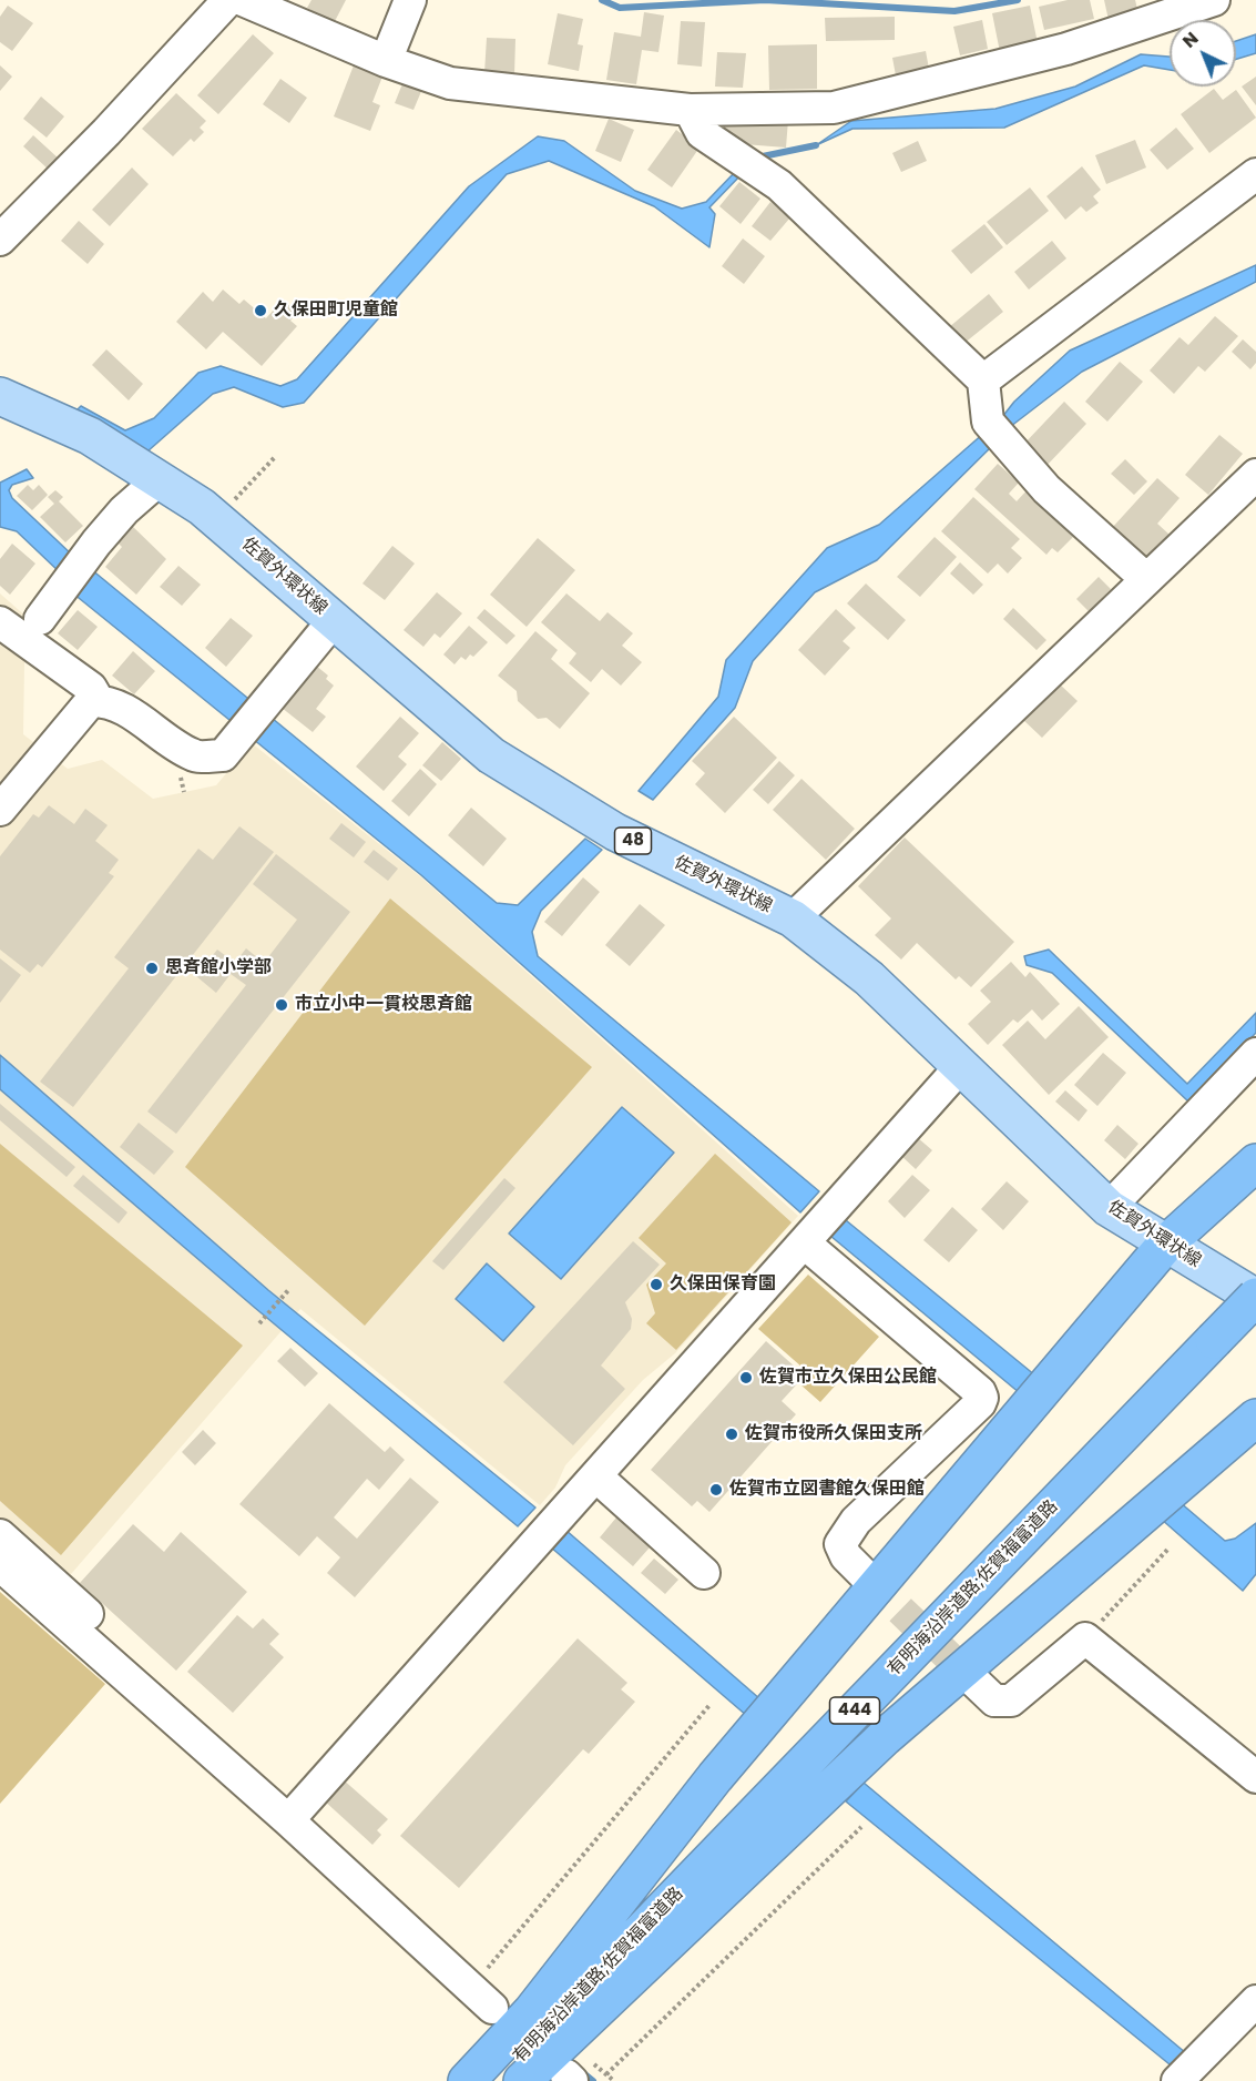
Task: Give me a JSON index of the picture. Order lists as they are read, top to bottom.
{
  "streets": {
    "highway": ["有明海沿岸道路;佐賀福富道路", "444"],
    "main road": ["佐賀外環状線", "48"]
  },
  "crossings": [
    ["佐賀外環状線", "有明海沿岸道路;佐賀福富道路"]
  ],
  "places": [
    "久保田町児童館",
    "思斉館小学部",
    "市立小中一貫校思斉館",
    "久保田保育園",
    "佐賀市立久保田公民館",
    "佐賀市役所久保田支所",
    "佐賀市立図書館久保田館"
  ],
  "north": "top left"
}
